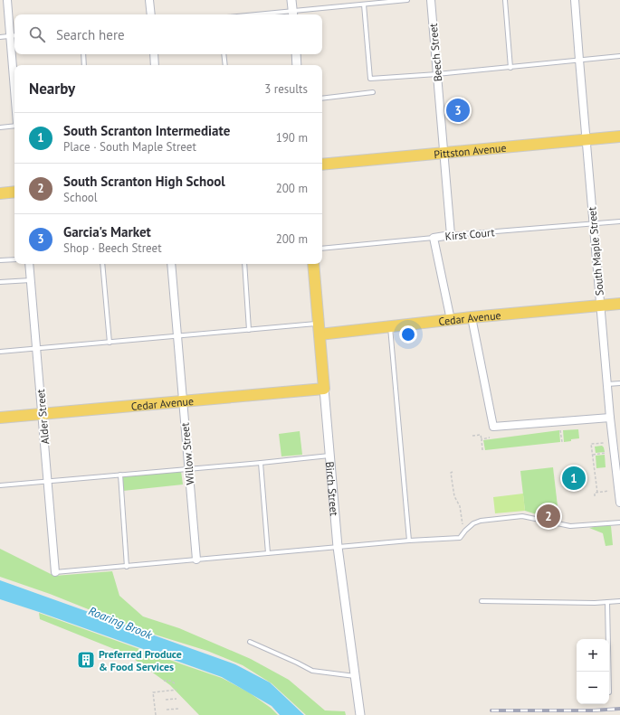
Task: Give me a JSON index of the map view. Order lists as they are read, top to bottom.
{
  "streets": {
    "main road": ["Pittston Avenue", "Cedar Avenue", "Birch Street"],
    "street": [
      "Beech Street",
      "Kirst Court",
      "South Maple Street",
      "Alder Street",
      "Willow Street"
    ]
  },
  "crossings": [
    ["Beech Street", "Pittston Avenue"],
    ["Beech Street", "Kirst Court"],
    ["Pittston Avenue", "South Maple Street"],
    ["Kirst Court", "South Maple Street"],
    ["South Maple Street", "Cedar Avenue"],
    ["Cedar Avenue", "Alder Street"],
    ["Cedar Avenue", "Willow Street"],
    ["Cedar Avenue", "Birch Street"]
  ],
  "water": ["Roaring Brook"],
  "places": {
    "building": ["Preferred Produce & Food Services"]
  },
  "page": {
    "search": "Search here",
    "heading": ["Nearby", "3 results"],
    "pins": ["3", "1", "2"],
    "list": [
      {
        "mark": "1",
        "name": "South Scranton Intermediate",
        "note": "Place · South Maple Street",
        "value": "190 m"
      },
      {
        "mark": "2",
        "name": "South Scranton High School",
        "note": "School",
        "value": "200 m"
      },
      {
        "mark": "3",
        "name": "Garcia's Market",
        "note": "Shop · Beech Street",
        "value": "200 m"
      }
    ],
    "map_buttons": ["+", "−"]
  }
}
